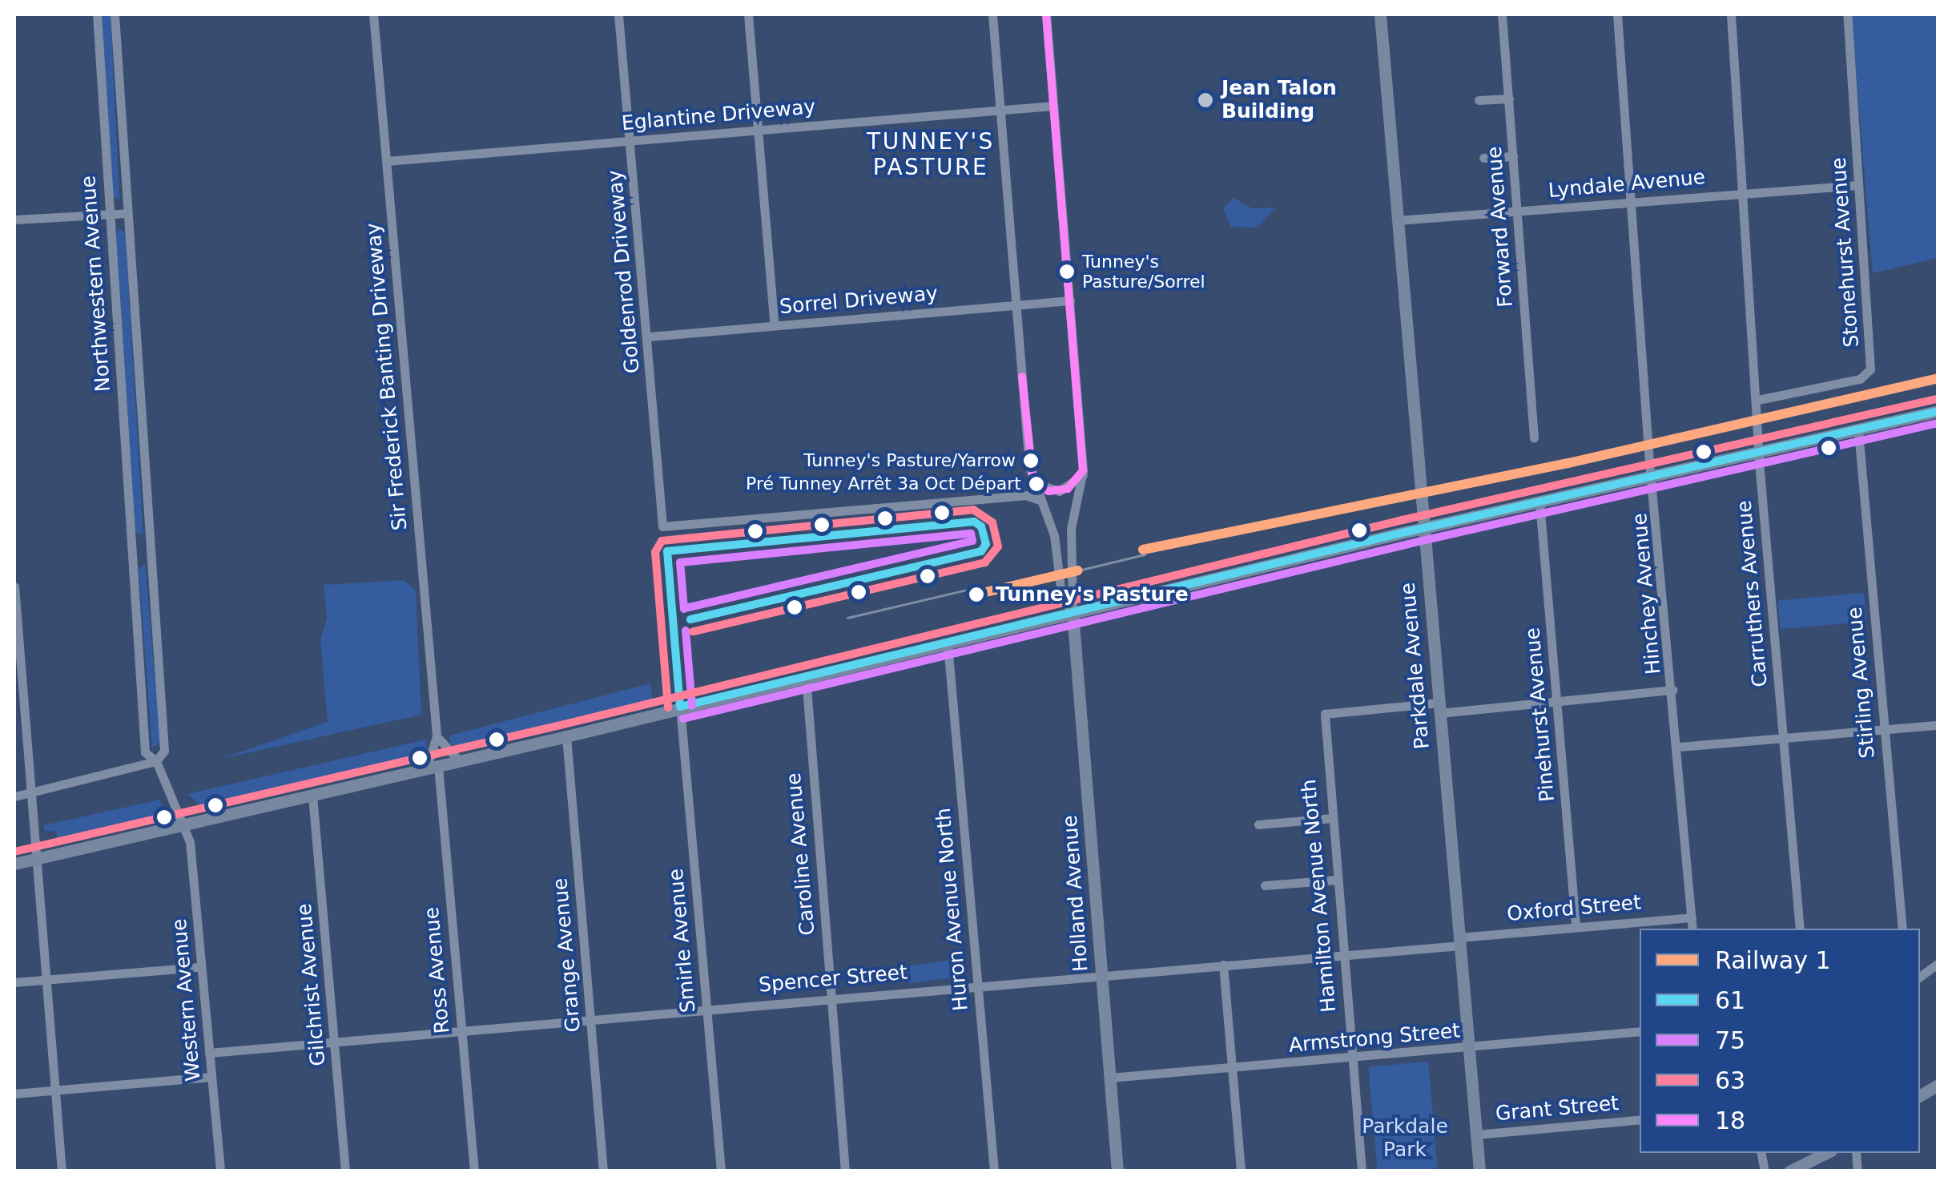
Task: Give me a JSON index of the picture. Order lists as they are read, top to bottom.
{
  "streets": {
    "main road": ["Parkdale Avenue", "Holland Avenue"],
    "street": [
      "Eglantine Driveway",
      "Lyndale Avenue",
      "Forward Avenue",
      "Stonehurst Avenue",
      "Goldenrod Driveway",
      "Northwestern Avenue",
      "Sorrel Driveway",
      "Sir Frederick Banting Driveway",
      "Hinchey Avenue",
      "Carruthers Avenue",
      "Stirling Avenue",
      "Pinehurst Avenue",
      "Caroline Avenue",
      "Hamilton Avenue North",
      "Oxford Street",
      "Huron Avenue North",
      "Smirle Avenue",
      "Grange Avenue",
      "Ross Avenue",
      "Spencer Street",
      "Gilchrist Avenue",
      "Western Avenue",
      "Armstrong Street",
      "Grant Street"
    ]
  },
  "crossings": [
    ["Eglantine Driveway", "Goldenrod Driveway"],
    ["Eglantine Driveway", "Sir Frederick Banting Driveway"],
    ["Lyndale Avenue", "Forward Avenue"],
    ["Lyndale Avenue", "Stonehurst Avenue"],
    ["Lyndale Avenue", "Hinchey Avenue"],
    ["Lyndale Avenue", "Carruthers Avenue"],
    ["Lyndale Avenue", "Parkdale Avenue"],
    ["Stonehurst Avenue", "Carruthers Avenue"],
    ["Goldenrod Driveway", "Sorrel Driveway"],
    ["Northwestern Avenue", "Western Avenue"],
    ["Sir Frederick Banting Driveway", "Ross Avenue"],
    ["Hinchey Avenue", "Oxford Street"],
    ["Parkdale Avenue", "Hamilton Avenue North"],
    ["Parkdale Avenue", "Oxford Street"],
    ["Parkdale Avenue", "Spencer Street"],
    ["Parkdale Avenue", "Armstrong Street"],
    ["Parkdale Avenue", "Grant Street"],
    ["Pinehurst Avenue", "Oxford Street"],
    ["Caroline Avenue", "Spencer Street"],
    ["Holland Avenue", "Spencer Street"],
    ["Holland Avenue", "Armstrong Street"],
    ["Hamilton Avenue North", "Spencer Street"],
    ["Hamilton Avenue North", "Armstrong Street"],
    ["Oxford Street", "Spencer Street"],
    ["Huron Avenue North", "Spencer Street"],
    ["Smirle Avenue", "Spencer Street"],
    ["Grange Avenue", "Spencer Street"],
    ["Ross Avenue", "Spencer Street"],
    ["Spencer Street", "Gilchrist Avenue"],
    ["Spencer Street", "Western Avenue"]
  ],
  "districts": ["TUNNEY'S PASTURE"],
  "parks": ["Parkdale Park"],
  "places": [
    "Jean Talon Building",
    "Tunney's Pasture/Sorrel",
    "Tunney's Pasture/Yarrow",
    "Pré Tunney Arrêt 3a Oct Départ",
    "Tunney's Pasture"
  ],
  "lines": [
    "transit line 18",
    "rail line 1",
    "transit line 63",
    "transit line 61",
    "transit line 75"
  ],
  "legend": [
    "Railway 1",
    "61",
    "75",
    "63",
    "18"
  ]
}
